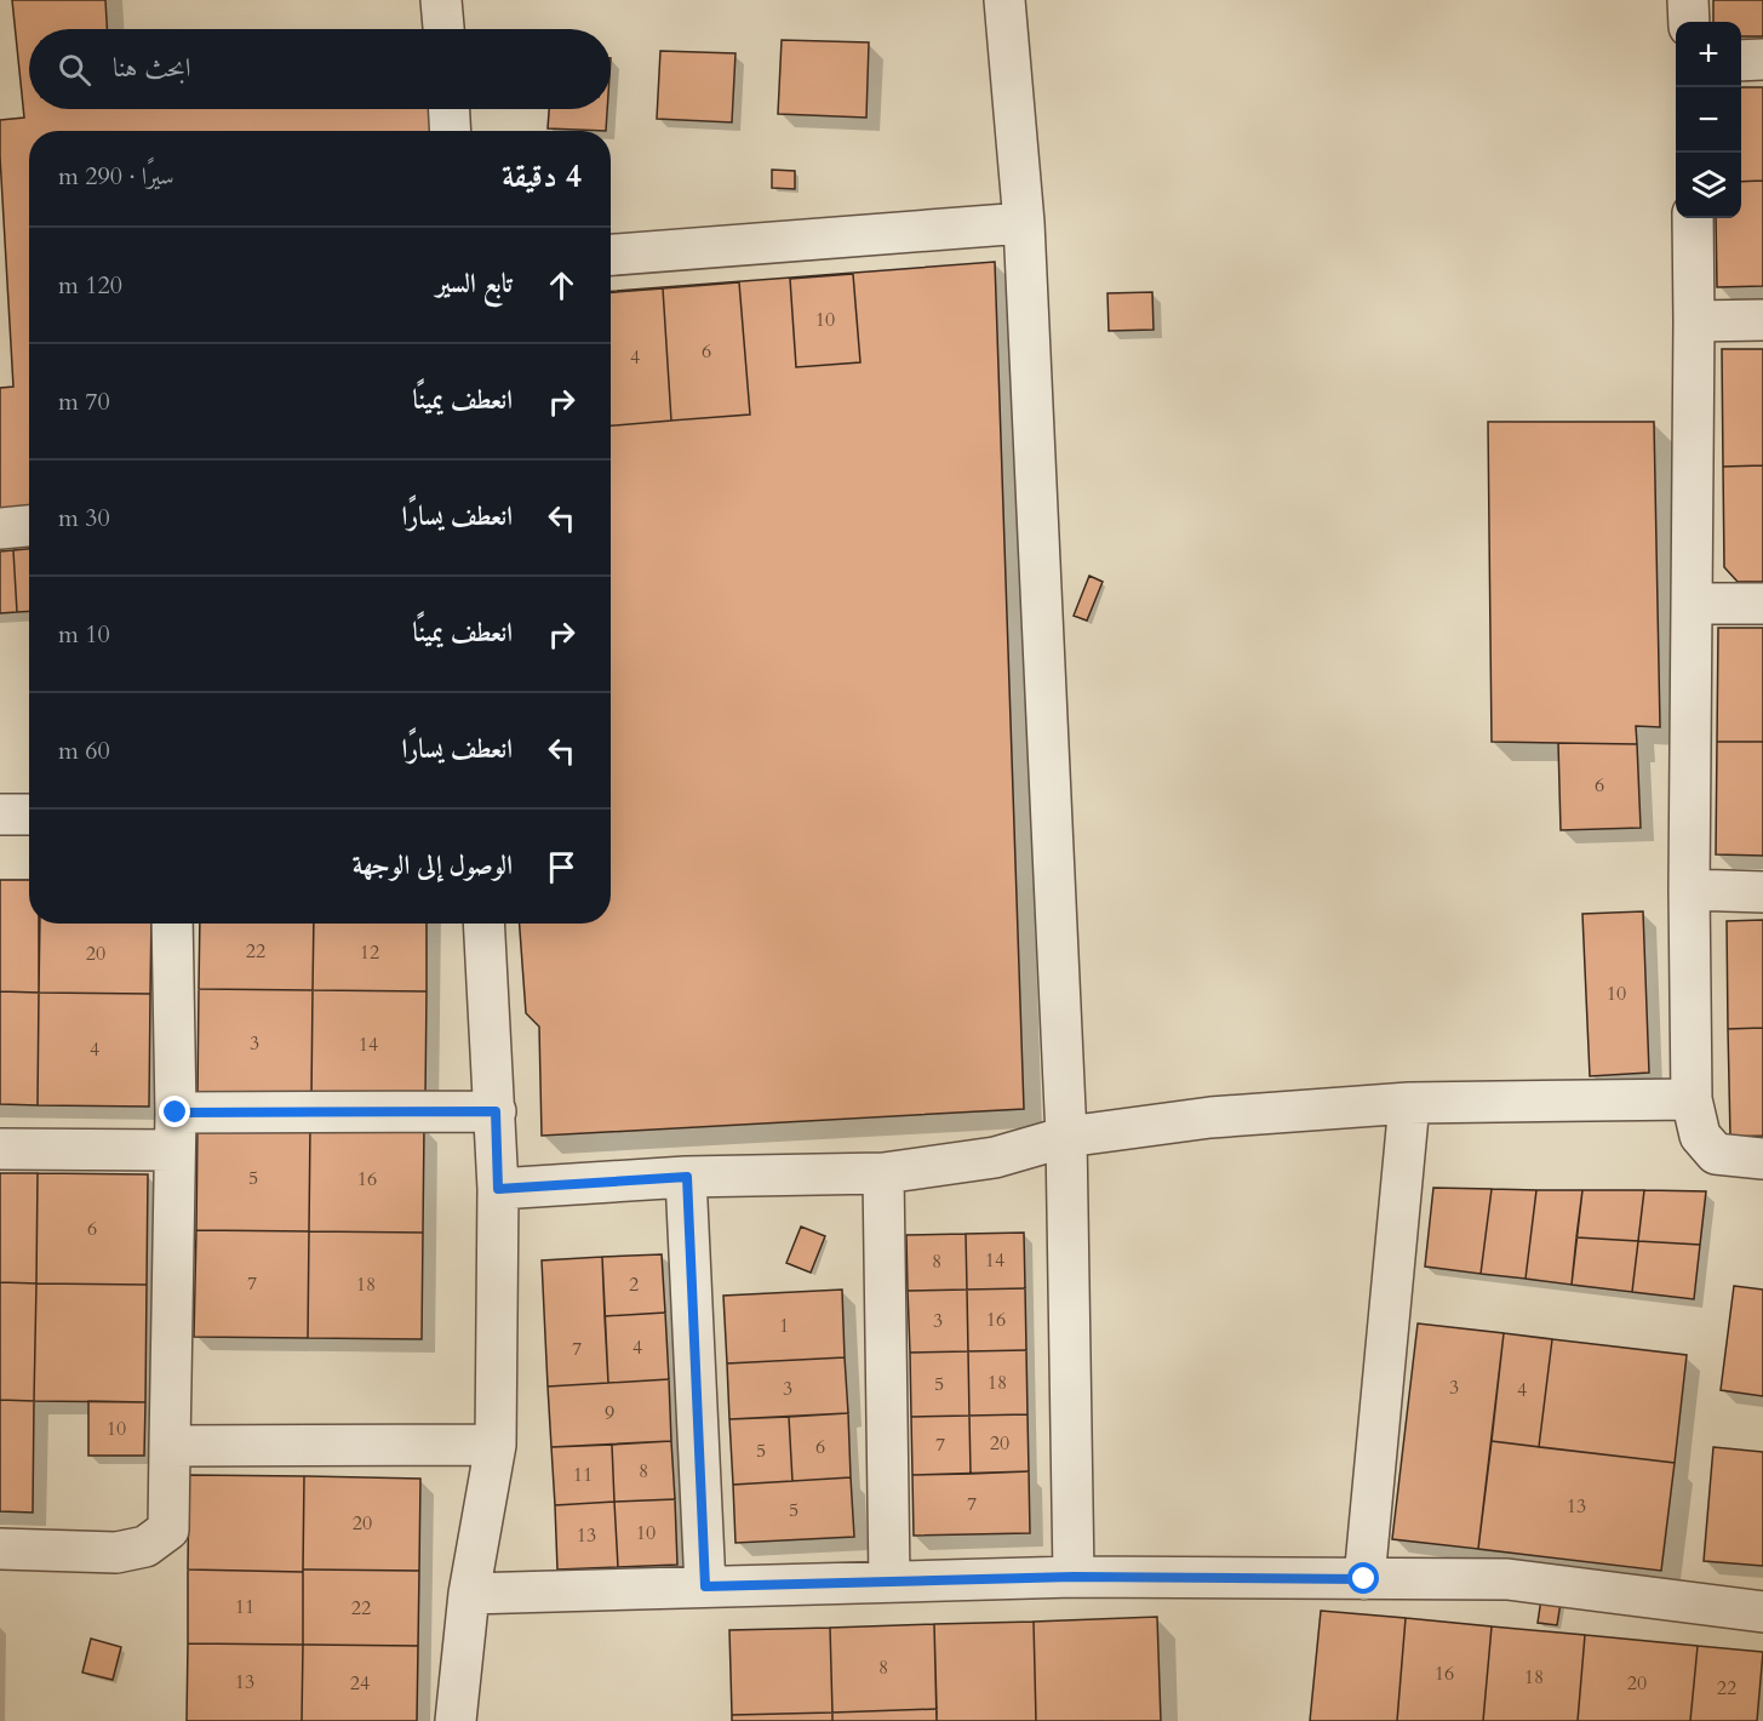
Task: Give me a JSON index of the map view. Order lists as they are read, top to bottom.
{
  "house_numbers": [
    "10",
    "6",
    "4",
    "6",
    "22",
    "12",
    "20",
    "10",
    "3",
    "14",
    "4",
    "5",
    "16",
    "6",
    "14",
    "8",
    "7",
    "18",
    "2",
    "16",
    "3",
    "1",
    "4",
    "7",
    "18",
    "5",
    "3",
    "3",
    "4",
    "9",
    "10",
    "20",
    "7",
    "6",
    "5",
    "8",
    "11",
    "7",
    "13",
    "5",
    "20",
    "10",
    "13",
    "11",
    "22",
    "8",
    "16",
    "18",
    "13",
    "24",
    "20",
    "22"
  ],
  "page": {
    "map_buttons": ["+", "−"],
    "search": "ابحث هنا",
    "heading": ["4 دقيقة", "سيرًا · 290 m"],
    "list": [
      ["تابع السير", "120 m"],
      ["انعطف يمينًا", "70 m"],
      ["انعطف يسارًا", "30 m"],
      ["انعطف يمينًا", "10 m"],
      ["انعطف يسارًا", "60 m"],
      "الوصول إلى الوجهة"
    ]
  }
}
